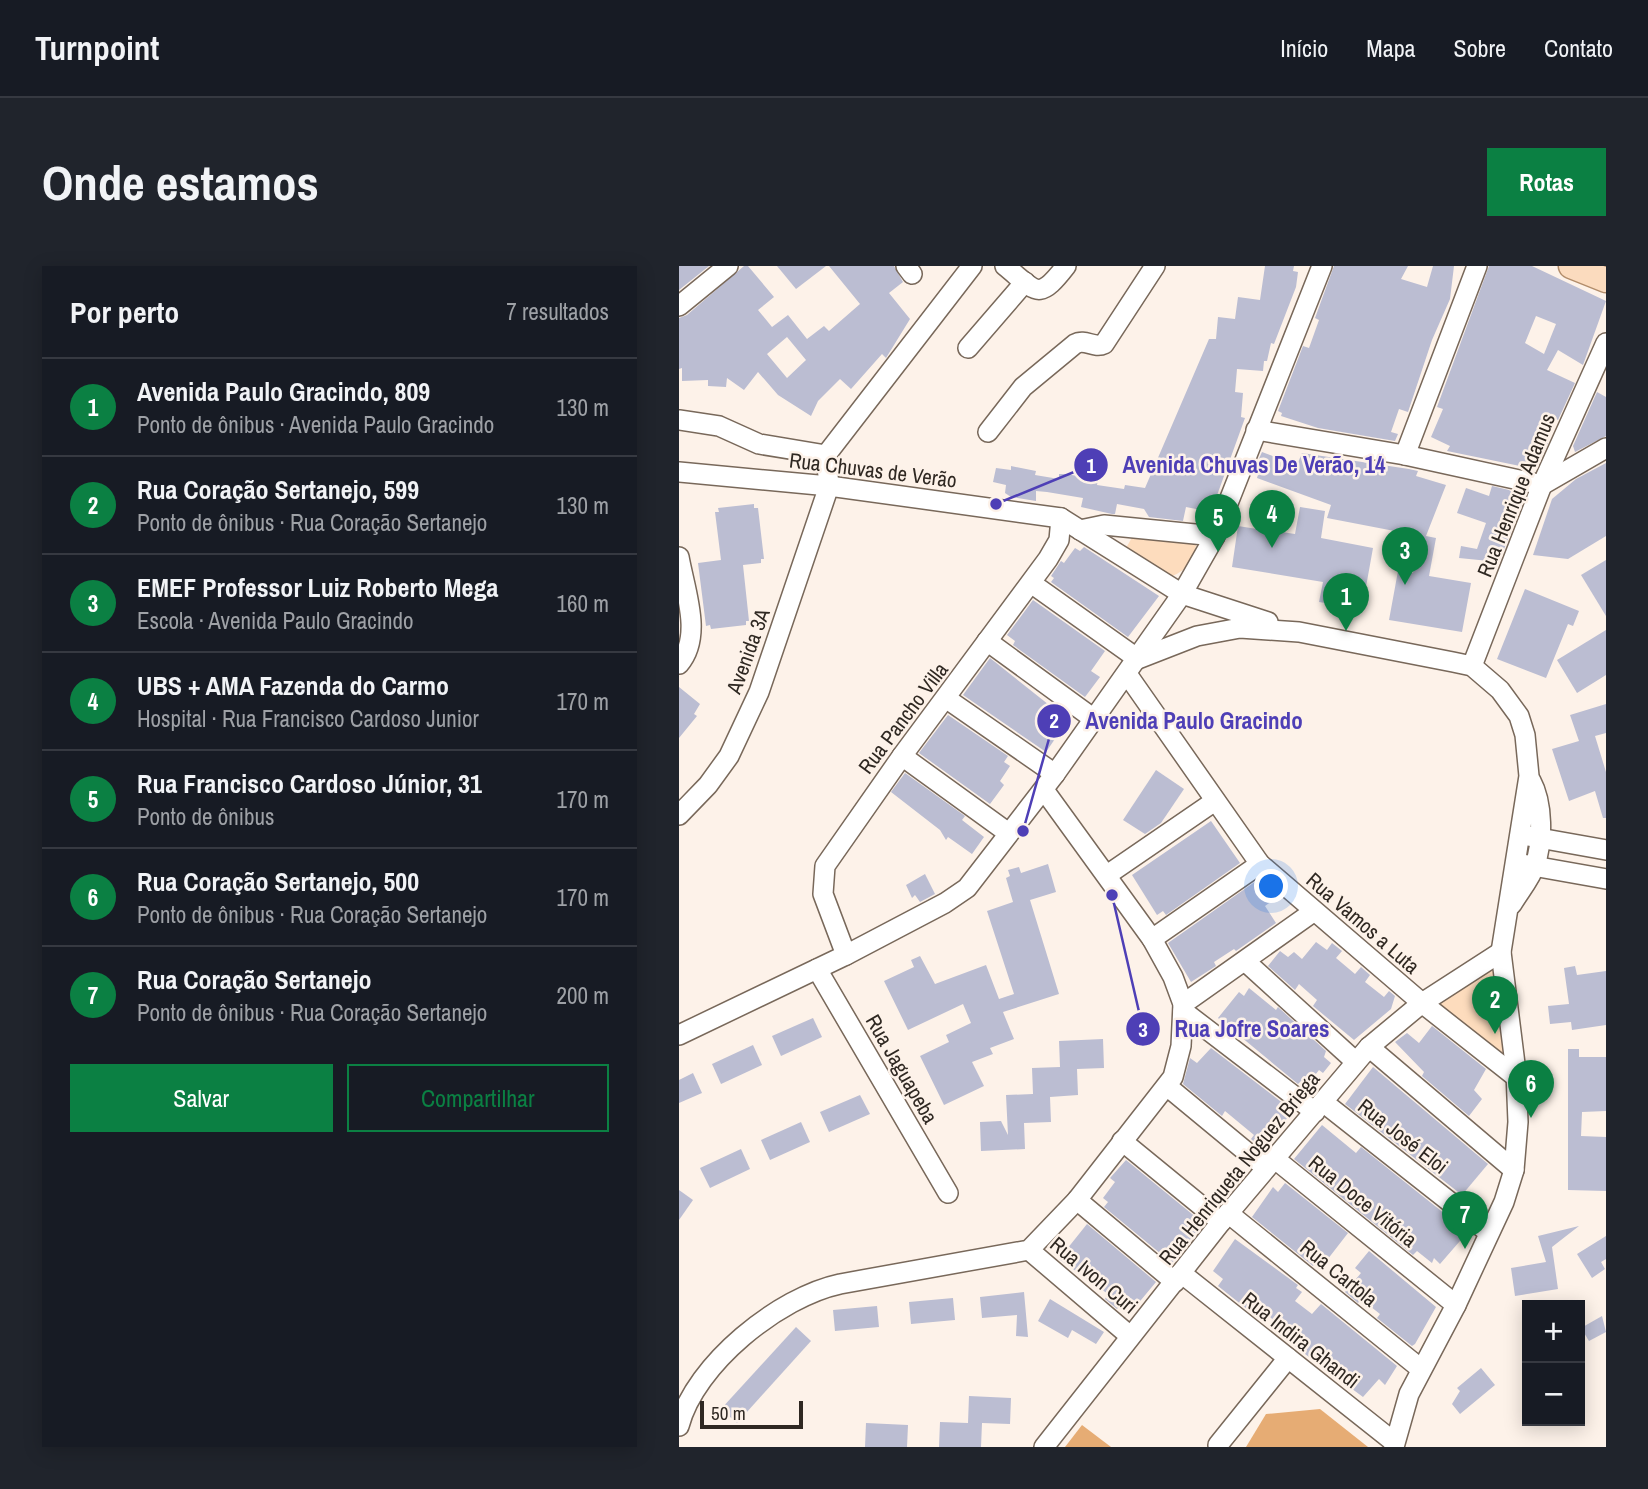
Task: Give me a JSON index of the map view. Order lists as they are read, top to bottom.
{
  "streets": {
    "street": [
      "Rua Chuvas de Verão",
      "Rua Henrique Adamus",
      "Avenida 3A",
      "Rua Pancho Villa",
      "Rua Vamos a Luta",
      "Rua Jaguapeba",
      "Rua José Eloi",
      "Rua Henriqueta Noguez Briega",
      "Rua Doce Vitória",
      "Rua Cartola",
      "Rua Ivon Curi",
      "Rua Indira Ghandi"
    ]
  },
  "crossings": [
    ["Rua Chuvas de Verão", "Avenida 3A"],
    ["Rua Chuvas de Verão", "Rua Pancho Villa"],
    ["Rua Pancho Villa", "Rua Vamos a Luta"],
    ["Rua Vamos a Luta", "Rua Henriqueta Noguez Briega"],
    ["Rua José Eloi", "Rua Henriqueta Noguez Briega"],
    ["Rua Henriqueta Noguez Briega", "Rua Doce Vitória"],
    ["Rua Henriqueta Noguez Briega", "Rua Cartola"],
    ["Rua Henriqueta Noguez Briega", "Rua Ivon Curi"],
    ["Rua Henriqueta Noguez Briega", "Rua Indira Ghandi"]
  ],
  "places": ["Avenida Chuvas De Verão, 14", "Avenida Paulo Gracindo", "Rua Jofre Soares"],
  "scale_bar": "50 m",
  "page": {
    "header": "Turnpoint",
    "nav": [
      "Início",
      "Mapa",
      "Sobre",
      "Contato"
    ],
    "buttons": [
      "Rotas",
      ["Salvar", "Compartilhar"]
    ],
    "title": "Onde estamos",
    "heading": ["Por perto", "7 resultados"],
    "list": [
      {
        "mark": "1",
        "name": "Avenida Paulo Gracindo, 809",
        "note": "Ponto de ônibus · Avenida Paulo Gracindo",
        "value": "130 m"
      },
      {
        "mark": "2",
        "name": "Rua Coração Sertanejo, 599",
        "note": "Ponto de ônibus · Rua Coração Sertanejo",
        "value": "130 m"
      },
      {
        "mark": "3",
        "name": "EMEF Professor Luiz Roberto Mega",
        "note": "Escola · Avenida Paulo Gracindo",
        "value": "160 m"
      },
      {
        "mark": "4",
        "name": "UBS + AMA Fazenda do Carmo",
        "note": "Hospital · Rua Francisco Cardoso Junior",
        "value": "170 m"
      },
      {
        "mark": "5",
        "name": "Rua Francisco Cardoso Júnior, 31",
        "note": "Ponto de ônibus",
        "value": "170 m"
      },
      {
        "mark": "6",
        "name": "Rua Coração Sertanejo, 500",
        "note": "Ponto de ônibus · Rua Coração Sertanejo",
        "value": "170 m"
      },
      {
        "mark": "7",
        "name": "Rua Coração Sertanejo",
        "note": "Ponto de ônibus · Rua Coração Sertanejo",
        "value": "200 m"
      }
    ],
    "pins": [
      "4",
      "5",
      "3",
      "1",
      "2",
      "6",
      "7"
    ],
    "map_buttons": ["+", "−"],
    "scale": "50 m"
  }
}
